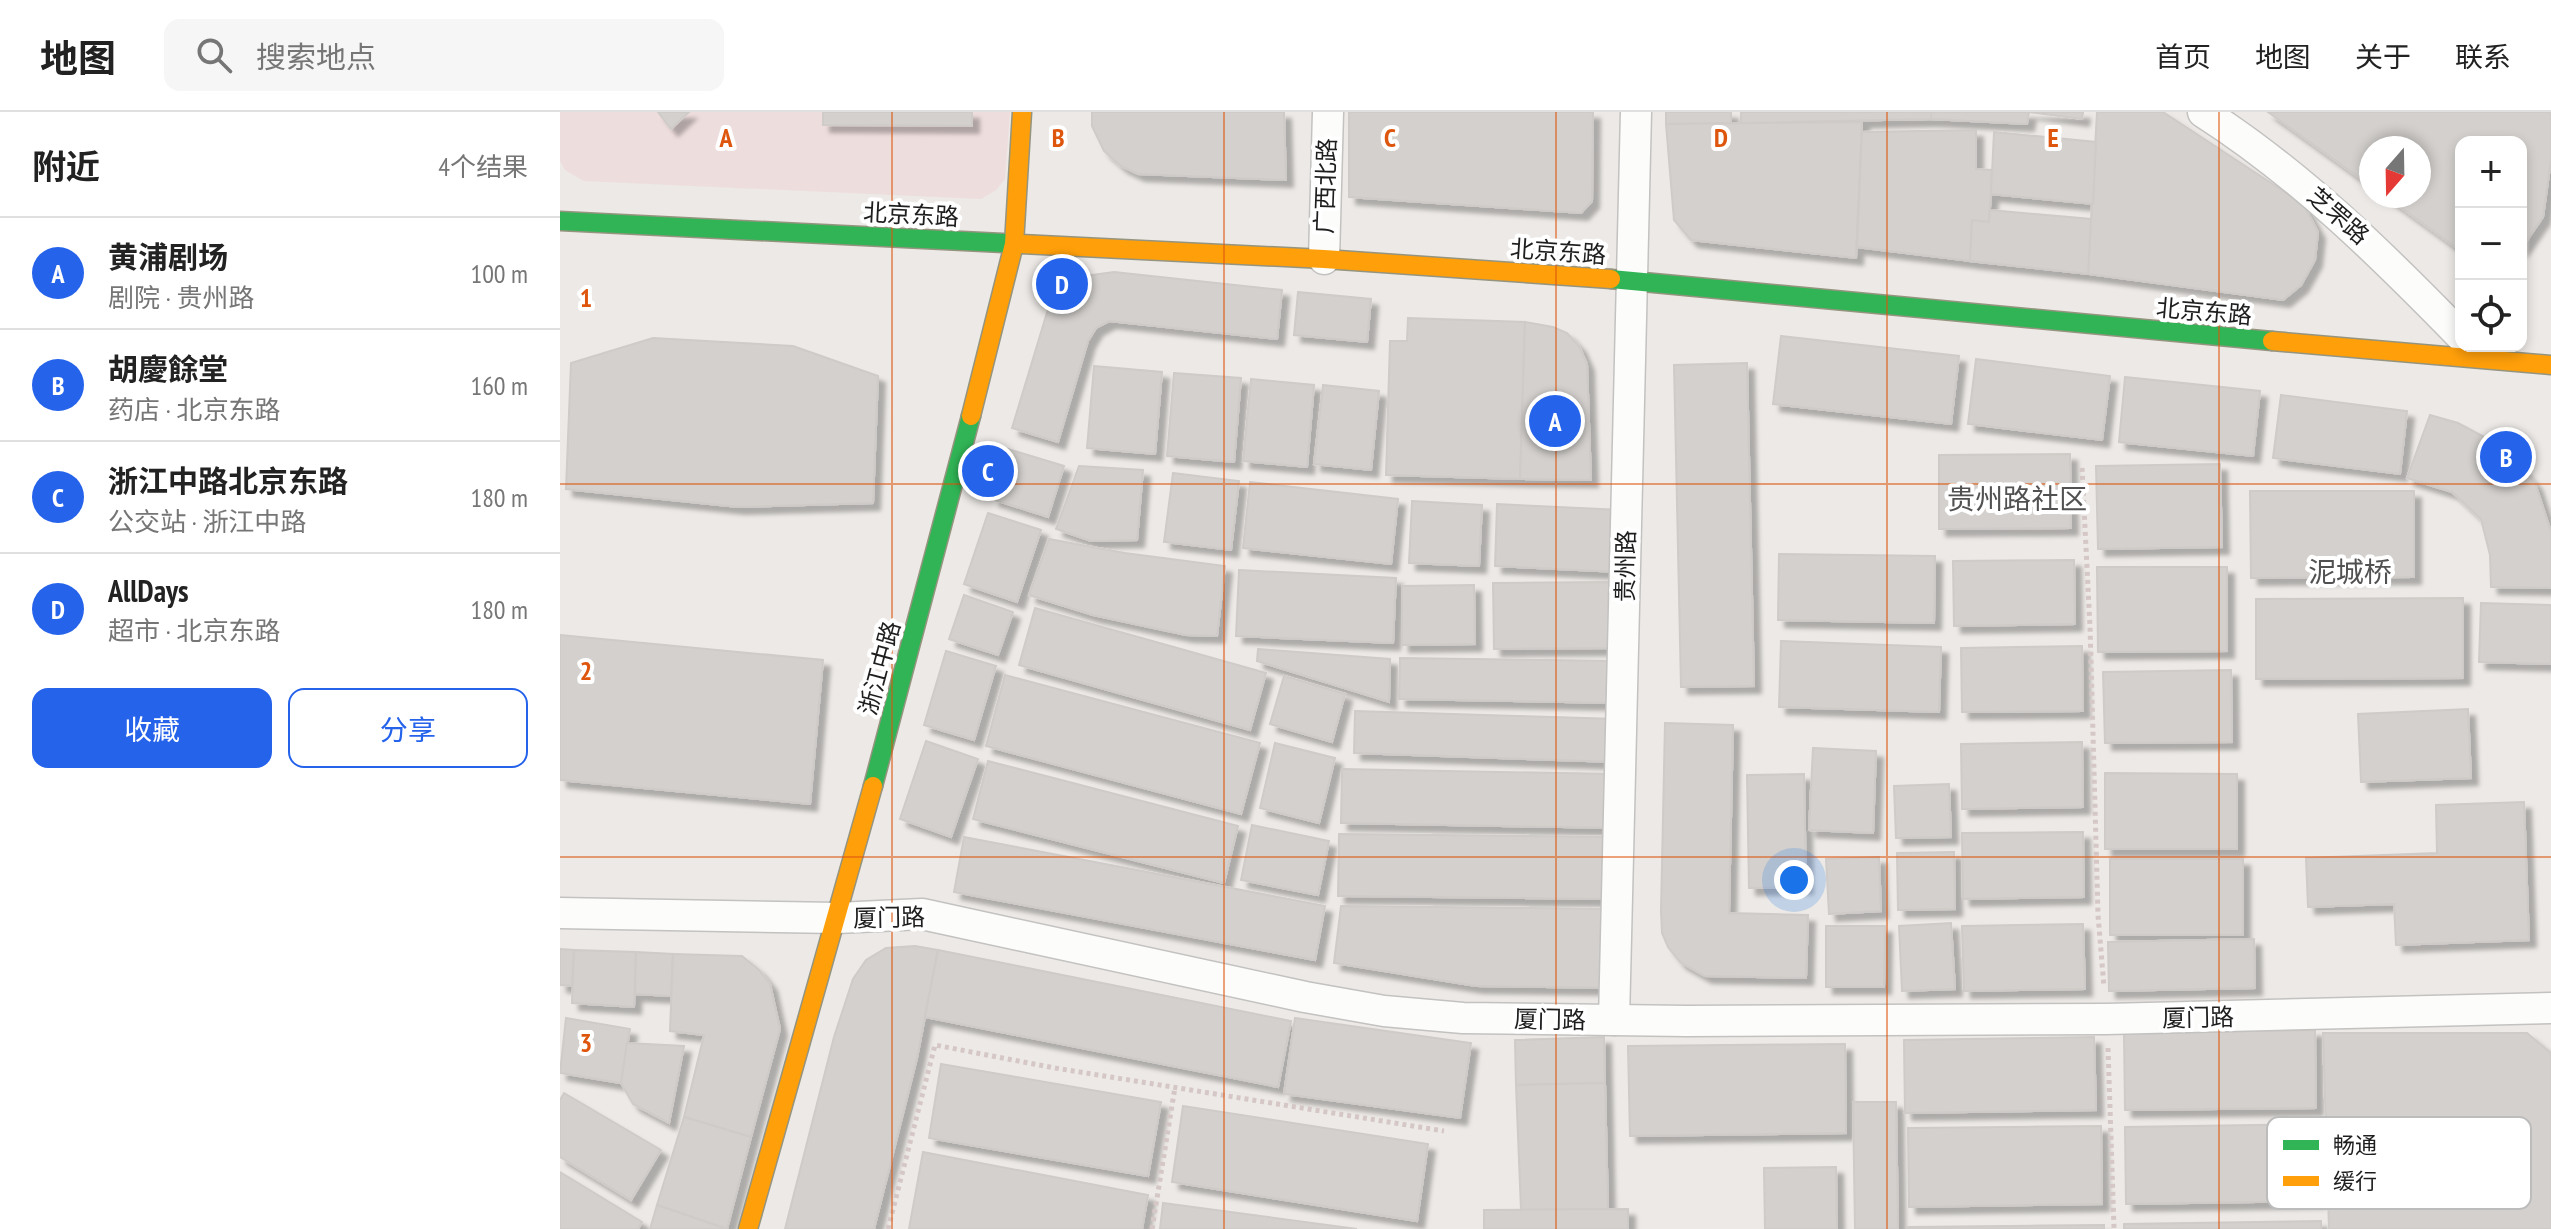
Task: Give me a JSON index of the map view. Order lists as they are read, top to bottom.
{
  "streets": {
    "main road": ["北京东路", "浙江中路"],
    "street": [
      "广西北路",
      "芝罘路",
      "贵州路",
      "厦门路"
    ]
  },
  "crossings": [
    ["广西北路", "北京东路"],
    ["北京东路", "贵州路"],
    ["北京东路", "浙江中路"],
    ["贵州路", "厦门路"],
    ["浙江中路", "厦门路"]
  ],
  "districts": ["贵州路社区", "泥城桥"],
  "legend": ["畅通", "缓行"],
  "north": "bottom",
  "page": {
    "header": "地图",
    "search": "搜索地点",
    "nav": [
      "首页",
      "地图",
      "关于",
      "联系"
    ],
    "heading": ["附近", "4个结果"],
    "map_buttons": ["+", "−"],
    "list": [
      {
        "mark": "A",
        "name": "黄浦剧场",
        "note": "剧院 · 贵州路",
        "value": "100 m"
      },
      {
        "mark": "B",
        "name": "胡慶餘堂",
        "note": "药店 · 北京东路",
        "value": "160 m"
      },
      {
        "mark": "C",
        "name": "浙江中路北京东路",
        "note": "公交站 · 浙江中路",
        "value": "180 m"
      },
      {
        "mark": "D",
        "name": "AllDays",
        "note": "超市 · 北京东路",
        "value": "180 m"
      }
    ],
    "pins": [
      "D",
      "A",
      "B",
      "C"
    ],
    "buttons": ["收藏", "分享"]
  },
  "grid": {
    "columns": [
      "A",
      "B",
      "C",
      "D",
      "E"
    ],
    "rows": ["1", "2", "3"]
  }
}
